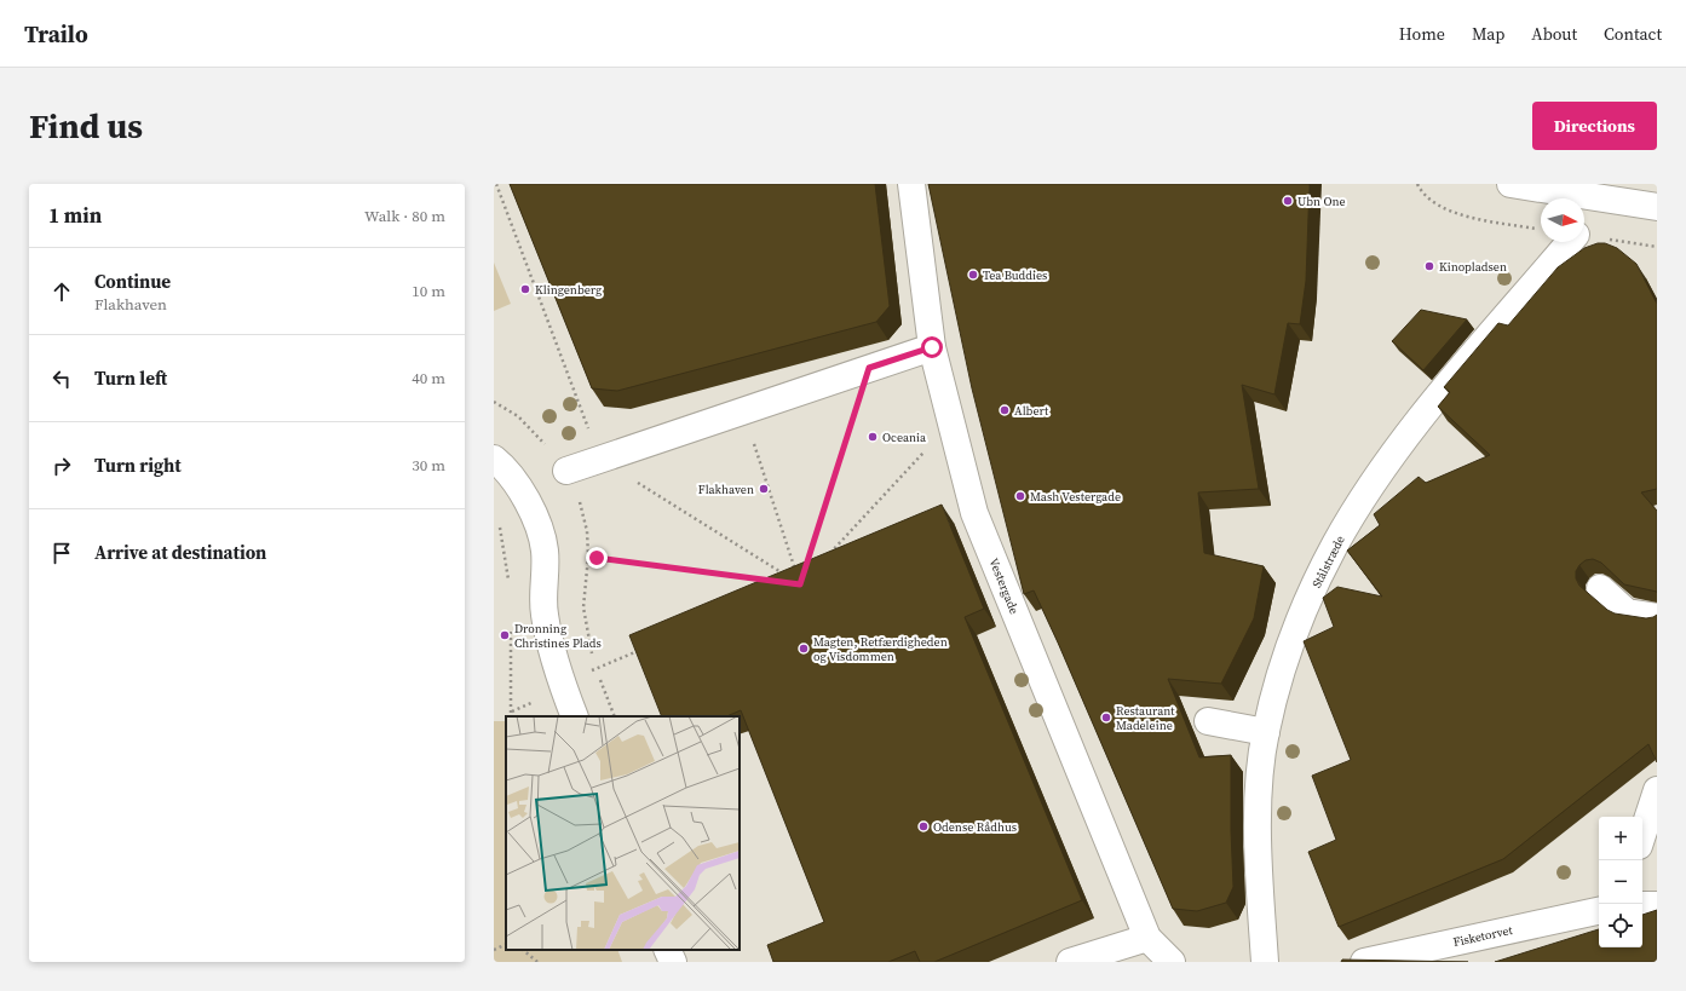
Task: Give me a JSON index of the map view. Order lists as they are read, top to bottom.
{
  "streets": {
    "street": ["Stålstræde", "Vestergade", "Fisketorvet"]
  },
  "places": [
    "Ubn One",
    "Kinopladsen",
    "Tea Buddies",
    "Klingenberg",
    "Albert",
    "Oceania",
    "Flakhaven",
    "Mash Vestergade",
    "Dronning Christines Plads",
    "Magten, Retfærdigheden og Visdommen",
    "Restaurant Madeleine",
    "Odense Rådhus"
  ],
  "north": "right",
  "page": {
    "header": "Trailo",
    "nav": [
      "Home",
      "Map",
      "About",
      "Contact"
    ],
    "buttons": "Directions",
    "title": "Find us",
    "heading": ["1 min", "Walk · 80 m"],
    "list": [
      ["Continue", "Flakhaven", "10 m"],
      ["Turn left", "40 m"],
      ["Turn right", "30 m"],
      "Arrive at destination"
    ],
    "map_buttons": ["+", "−"]
  }
}
